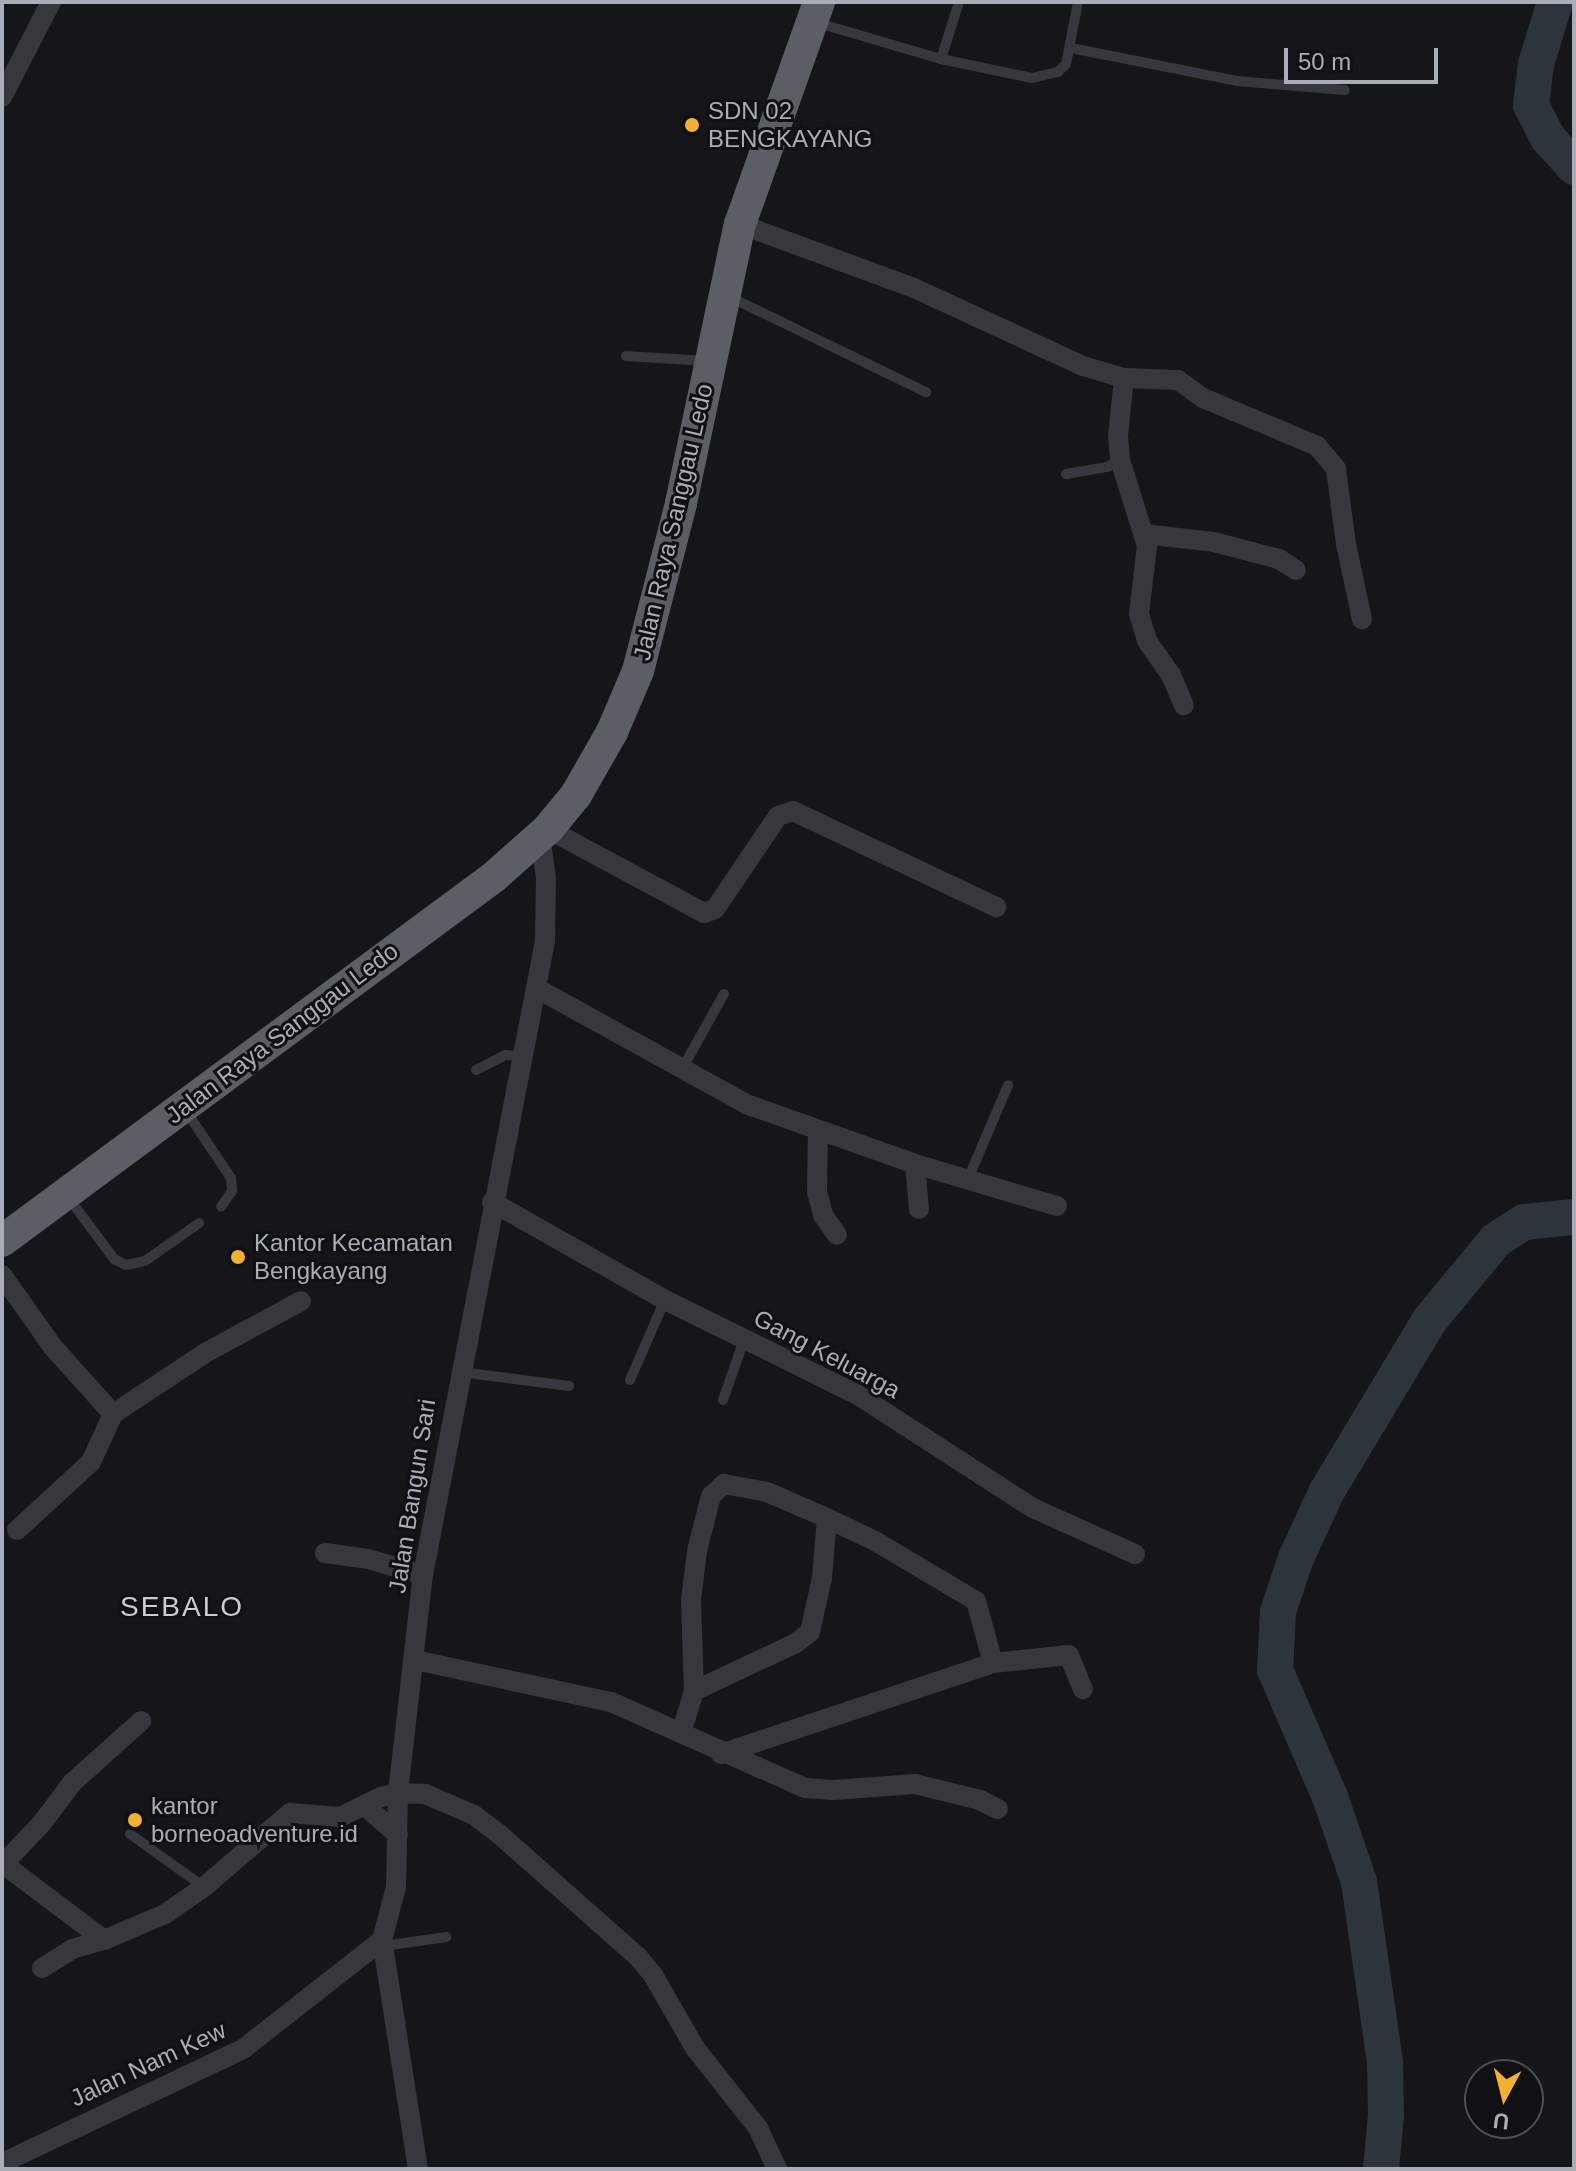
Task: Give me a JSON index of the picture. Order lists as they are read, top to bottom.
{
  "streets": {
    "highway": ["Jalan Raya Sanggau Ledo"],
    "street": ["Gang Keluarga", "Jalan Bangun Sari", "Jalan Nam Kew"]
  },
  "crossings": [
    ["Jalan Raya Sanggau Ledo", "Jalan Bangun Sari"],
    ["Gang Keluarga", "Jalan Bangun Sari"],
    ["Jalan Bangun Sari", "Jalan Nam Kew"]
  ],
  "districts": ["SEBALO"],
  "places": ["SDN 02 BENGKAYANG", "Kantor Kecamatan Bengkayang", "kantor borneoadventure.id"],
  "scale_bar": "50 m",
  "north": "bottom"
}
